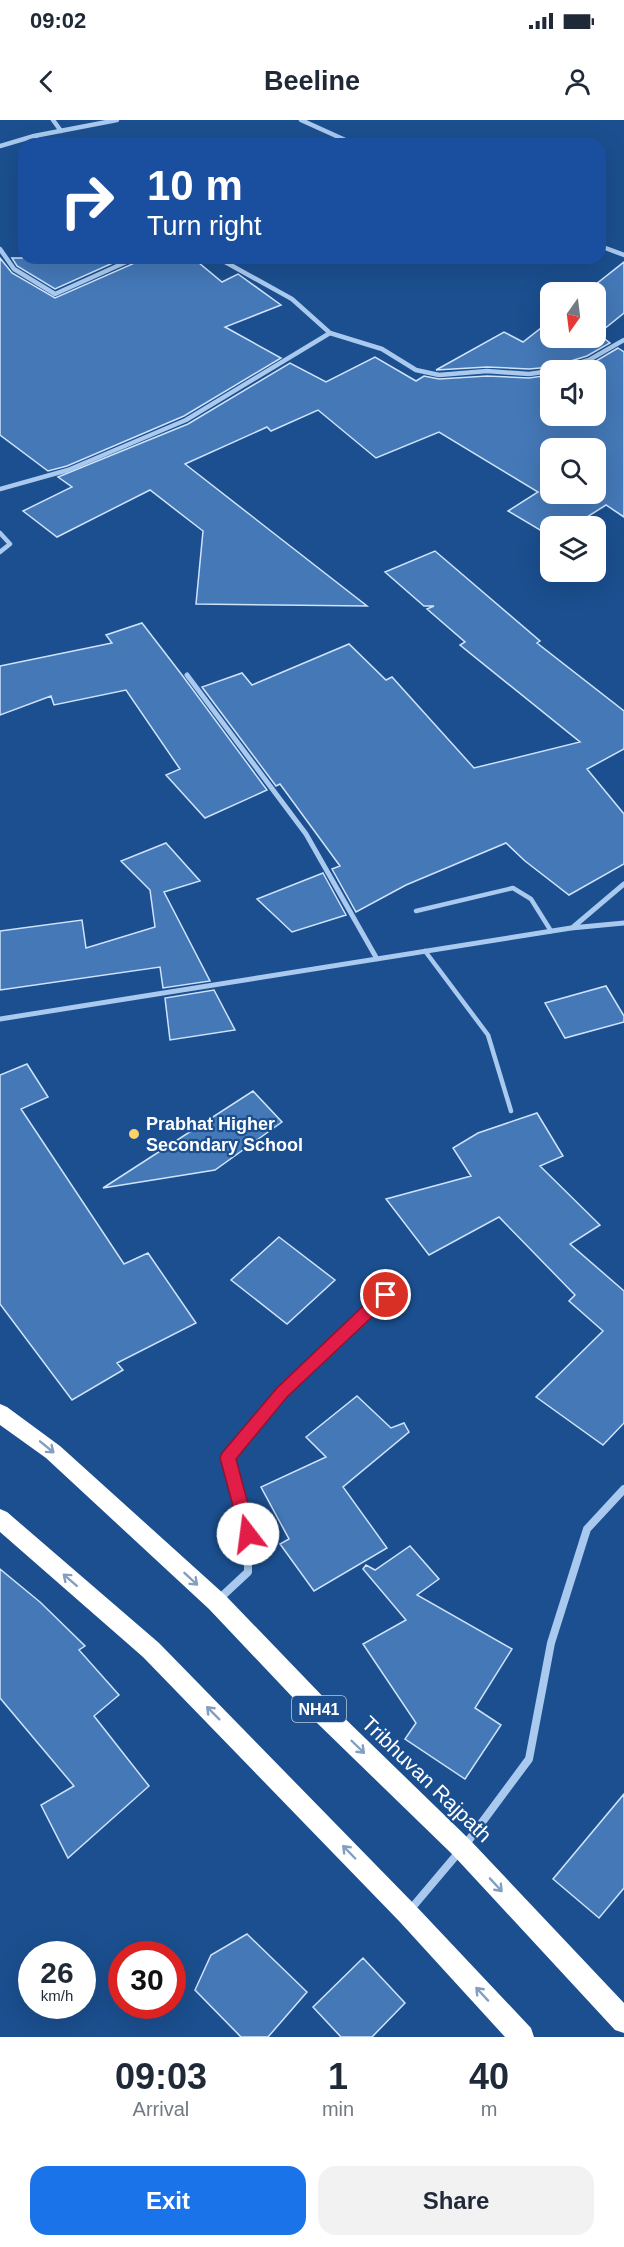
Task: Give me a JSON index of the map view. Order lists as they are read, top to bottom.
{
  "streets": {
    "highway": ["NH41", "Tribhuvan Rajpath"]
  },
  "places": ["Prabhat Higher Secondary School"],
  "north": "bottom",
  "page": {
    "status": "09:02",
    "header": "Beeline",
    "turn": ["10 m", "Turn right"],
    "speed": "26 km/h",
    "limit": "30",
    "eta": [
      "09:03",
      "Arrival",
      "1",
      "min",
      "40",
      "m"
    ],
    "buttons": ["Exit", "Share"]
  }
}
